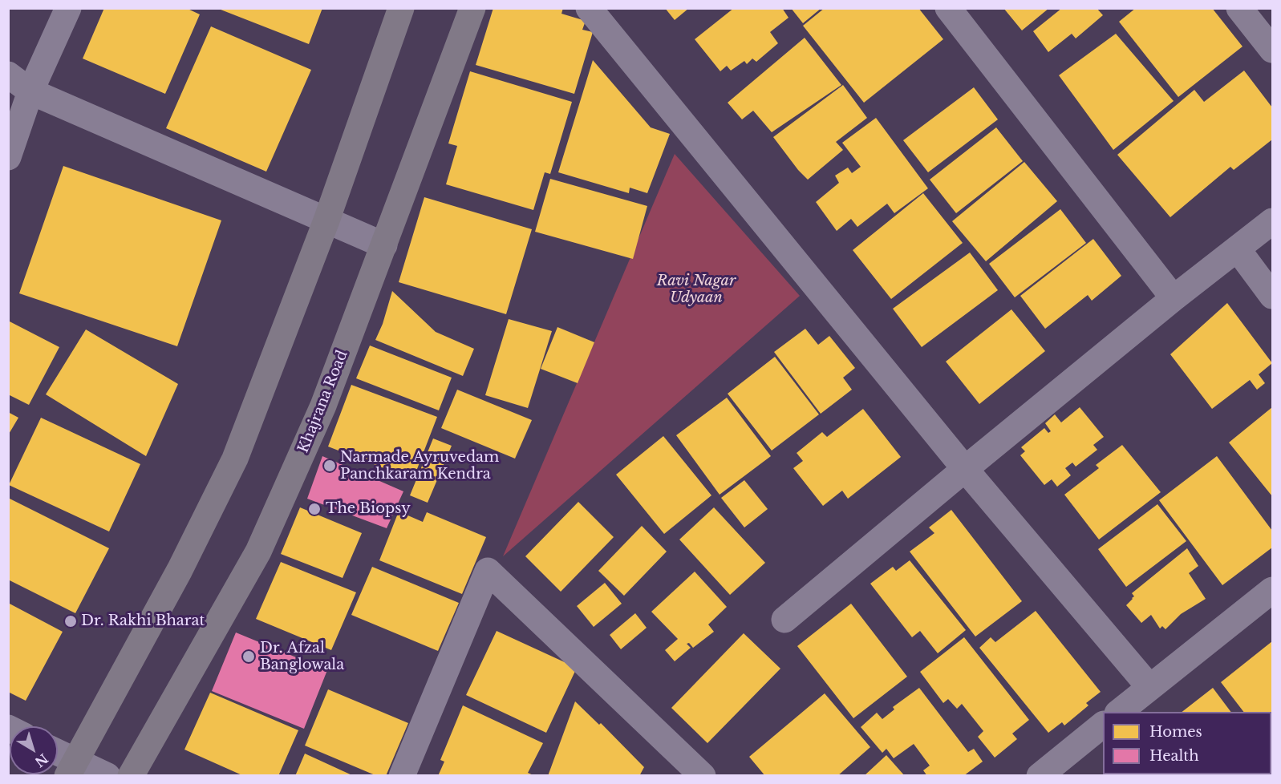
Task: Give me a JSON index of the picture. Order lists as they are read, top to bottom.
{
  "streets": {
    "main road": ["Khajrana Road"]
  },
  "parks": ["Ravi Nagar Udyaan"],
  "places": [
    "Narmade Ayruvedam Panchkaram Kendra",
    "The Biopsy",
    "Dr. Rakhi Bharat",
    "Dr. Afzal Banglowala"
  ],
  "legend": ["Homes", "Health"],
  "north": "bottom right"
}
